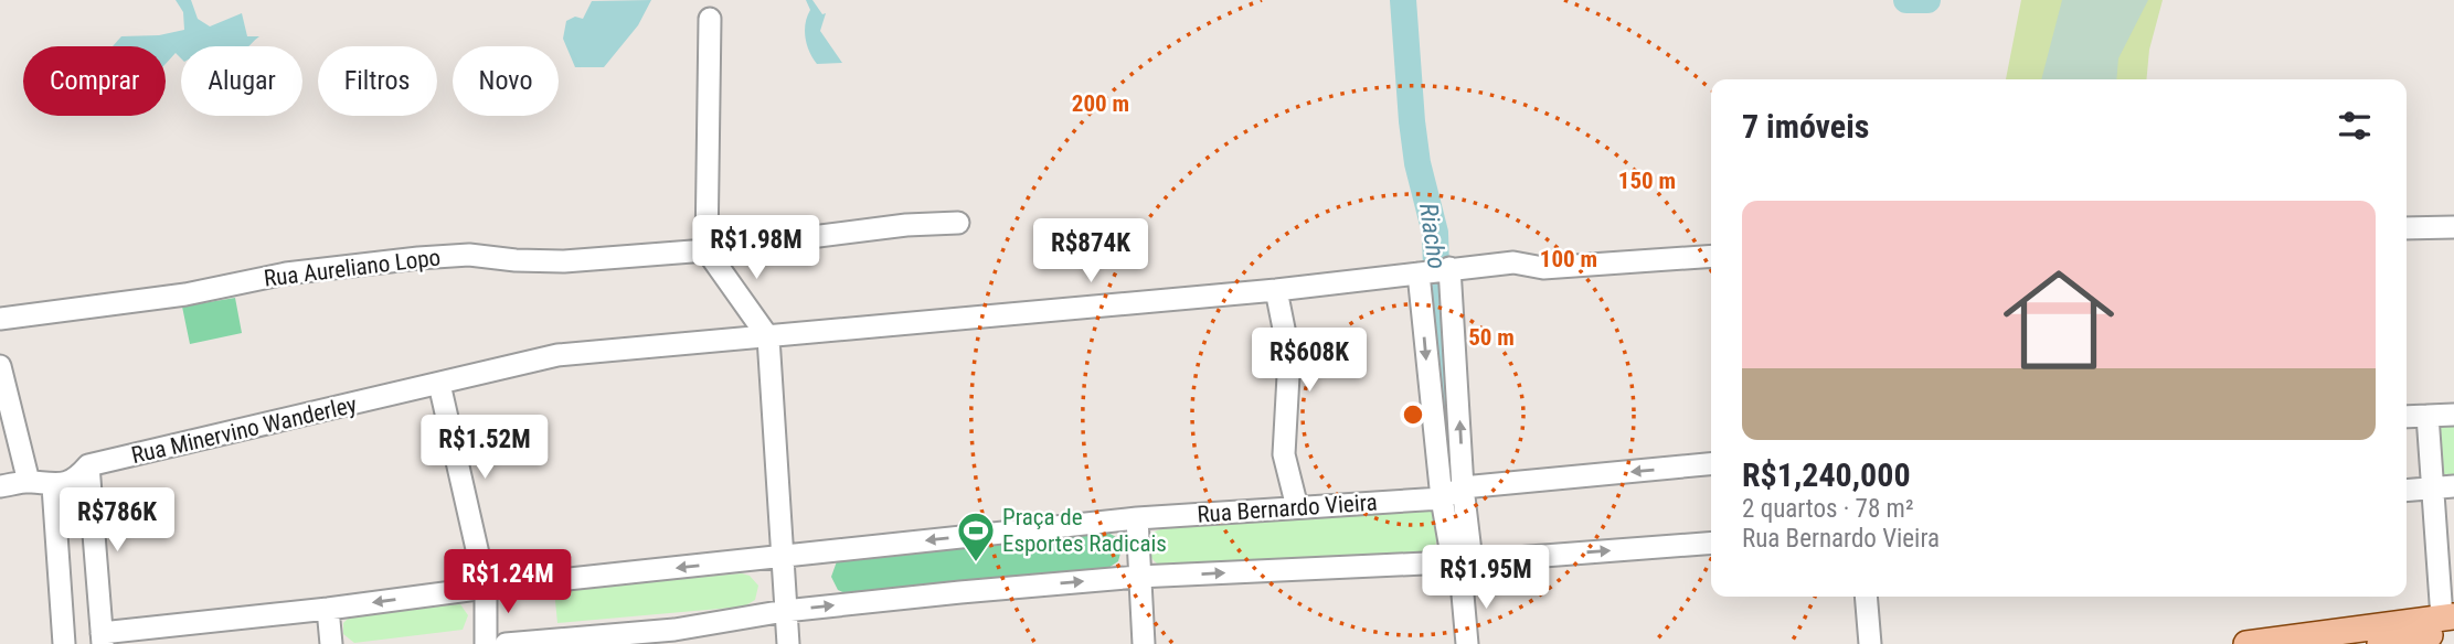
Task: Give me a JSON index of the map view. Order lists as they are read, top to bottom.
{
  "streets": {
    "street": ["Rua Aureliano Lopo", "Rua Minervino Wanderley", "Rua Bernardo Vieira"]
  },
  "water": ["Riacho"],
  "places": {
    "sports": ["Praça de Esportes Radicais"]
  },
  "page": {
    "chip": [
      "Comprar",
      "Alugar",
      "Filtros",
      "Novo"
    ],
    "heading": "7 imóveis",
    "list": [
      {
        "name": "R$1,240,000",
        "note": "2 quartos · 78 m² · Rua Bernardo Vieira"
      }
    ],
    "price": [
      "R$1.98M",
      "R$874K",
      "R$608K",
      "R$1.52M",
      "R$786K",
      "R$1.95M",
      "R$1.24M"
    ]
  },
  "rings": [
    "200 m",
    "150 m",
    "100 m",
    "50 m"
  ]
}
